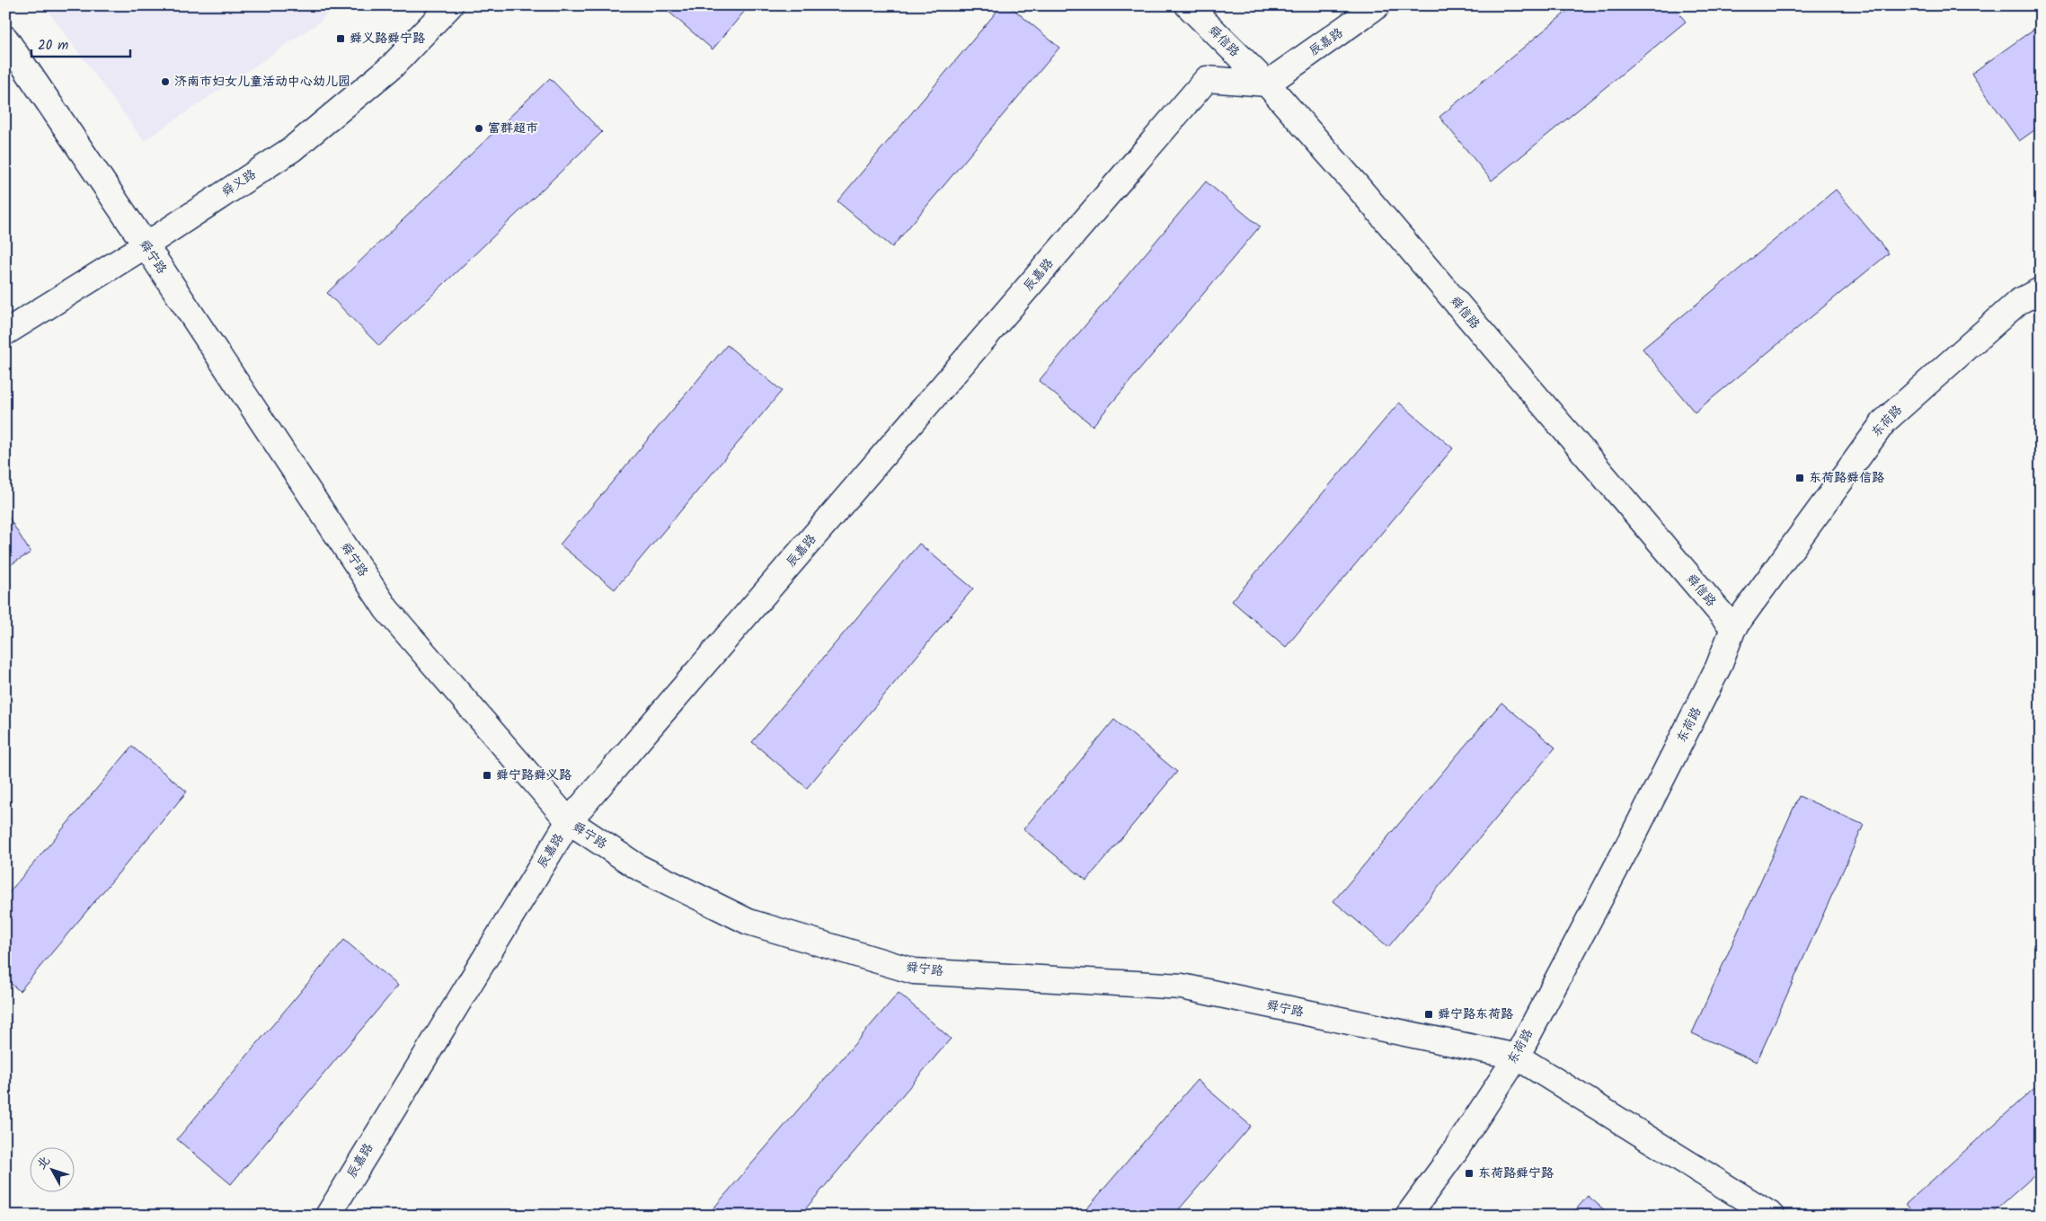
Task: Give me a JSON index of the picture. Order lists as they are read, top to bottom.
{
  "streets": {
    "street": [
      "舜信路",
      "辰嘉路",
      "舜义路",
      "舜宁路",
      "东荷路"
    ]
  },
  "crossings": [
    ["舜信路", "辰嘉路"],
    ["舜信路", "东荷路"],
    ["辰嘉路", "舜宁路"],
    ["舜义路", "舜宁路"],
    ["舜宁路", "东荷路"]
  ],
  "places": {
    "transit": [
      "舜义路舜宁路",
      "东荷路舜信路",
      "舜宁路舜义路",
      "舜宁路东荷路",
      "东荷路舜宁路"
    ],
    "other": ["济南市妇女儿童活动中心幼儿园", "富群超市"]
  },
  "scale_bar": "20 m",
  "north": "top left"
}
